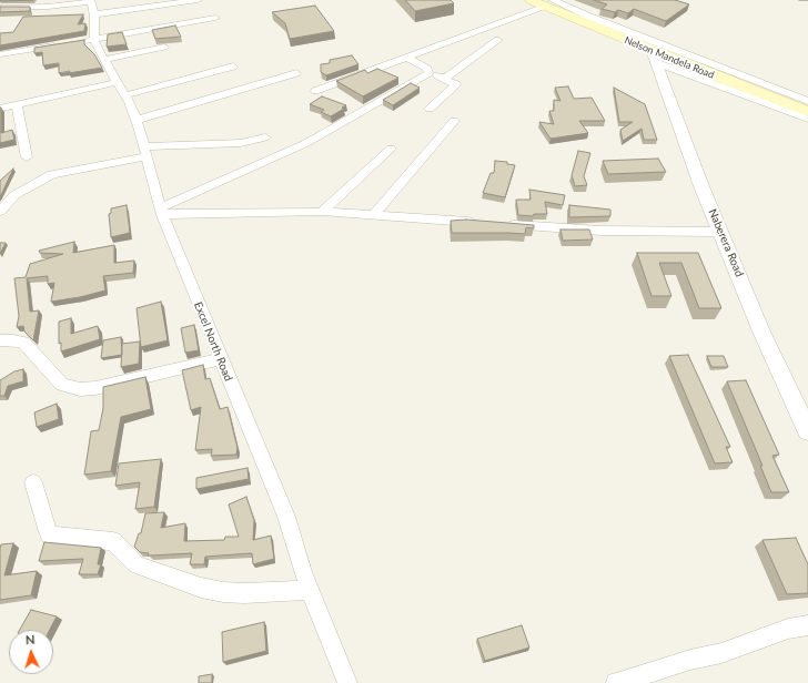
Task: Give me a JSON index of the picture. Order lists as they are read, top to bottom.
{
  "streets": {
    "main road": ["Nelson Mandela Road"],
    "street": ["Naberera Road", "Excel North Road"]
  },
  "crossings": [
    ["Nelson Mandela Road", "Naberera Road"]
  ],
  "north": "top"
}
